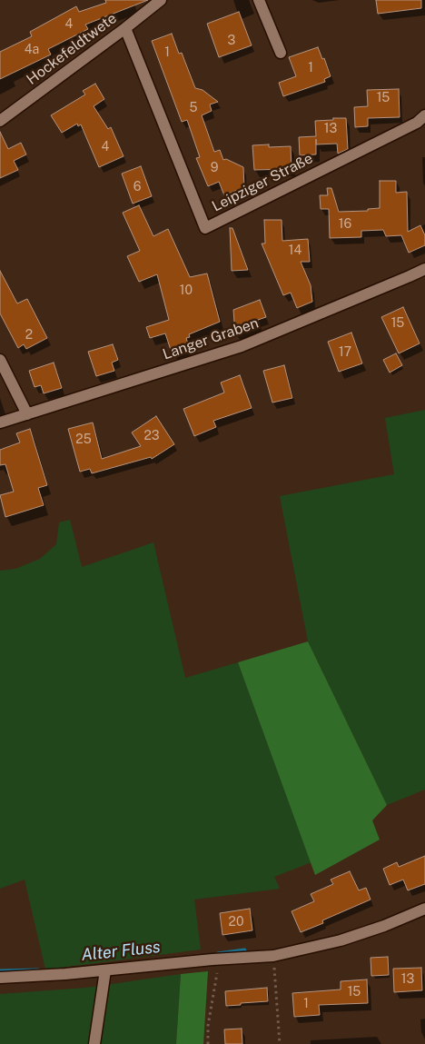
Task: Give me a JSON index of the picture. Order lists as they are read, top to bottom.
{
  "streets": {
    "street": ["Hockefeldtwete", "Leipziger Straße", "Langer Graben"]
  },
  "crossings": [
    ["Hockefeldtwete", "Leipziger Straße"]
  ],
  "water": ["Alter Fluss"],
  "house_numbers": [
    "4",
    "3",
    "4a",
    "1",
    "1",
    "15",
    "5",
    "13",
    "4",
    "9",
    "6",
    "16",
    "14",
    "10",
    "15",
    "2",
    "17",
    "23",
    "25",
    "20",
    "13",
    "15",
    "1"
  ]
}
